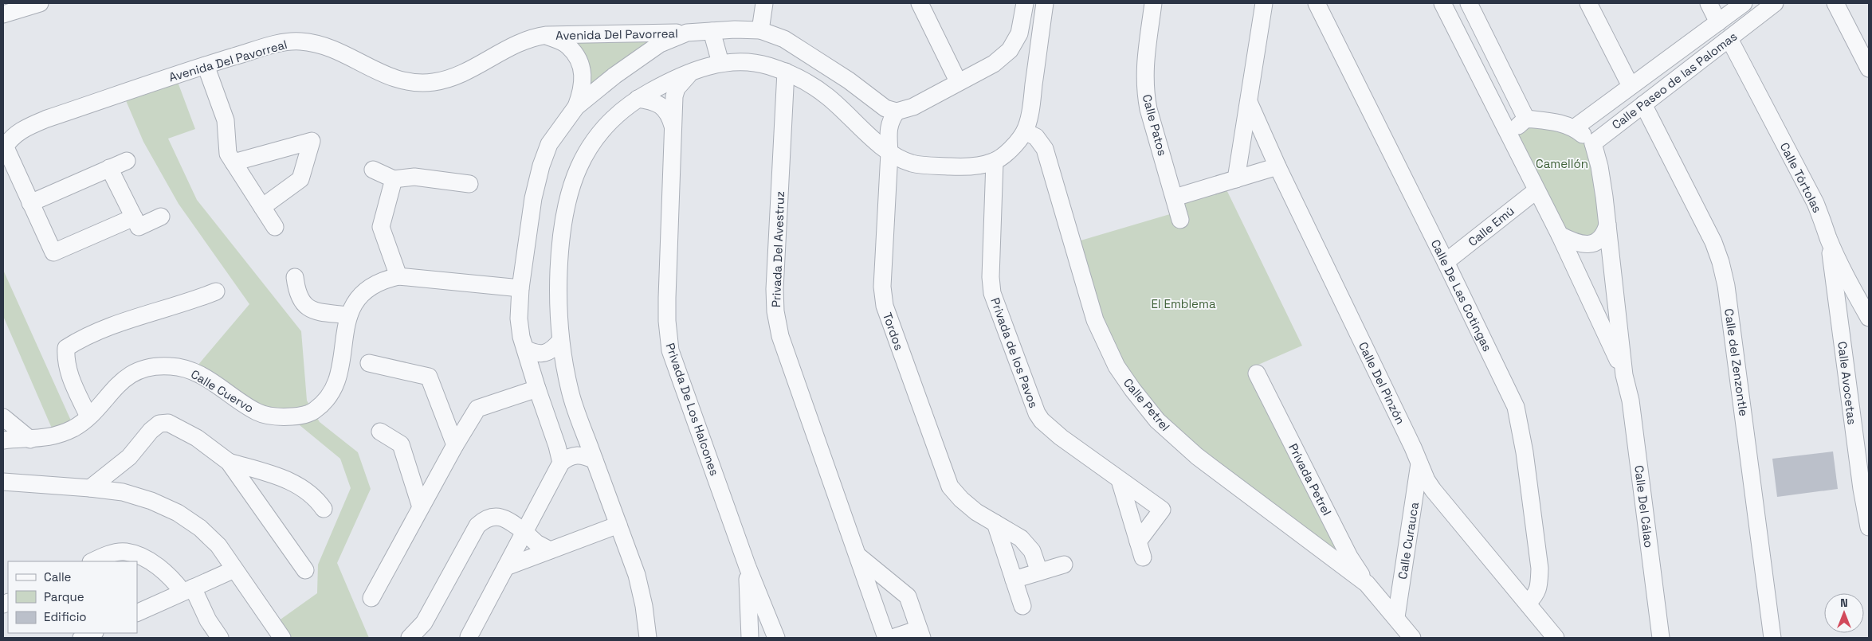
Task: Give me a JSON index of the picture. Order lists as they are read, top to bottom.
{
  "streets": {
    "street": [
      "Avenida Del Pavorreal",
      "Calle Paseo de las Palomas",
      "Calle Patos",
      "Calle Tórtolas",
      "Calle Emú",
      "Privada Del Avestruz",
      "Calle De Las Cotingas",
      "Tordos",
      "Privada de los Pavos",
      "Calle del Zenzontle",
      "Calle Del Pinzón",
      "Calle Avocetas",
      "Calle Cuervo",
      "Calle Petrel",
      "Privada De Los Halcones",
      "Privada Petrel",
      "Calle Del Cálao",
      "Calle Curauca"
    ]
  },
  "crossings": [
    ["Calle Paseo de las Palomas", "Calle Tórtolas"],
    ["Calle Paseo de las Palomas", "Calle del Zenzontle"],
    ["Calle Paseo de las Palomas", "Calle Del Cálao"],
    ["Calle Tórtolas", "Calle Avocetas"],
    ["Calle Emú", "Calle De Las Cotingas"],
    ["Calle Emú", "Calle Del Cálao"],
    ["Calle De Las Cotingas", "Calle Del Pinzón"],
    ["Calle Del Pinzón", "Calle Curauca"],
    ["Calle Petrel", "Privada Petrel"],
    ["Calle Petrel", "Calle Curauca"]
  ],
  "parks": ["Camellón", "El Emblema"],
  "legend": ["Calle", "Parque", "Edificio"],
  "north": "top"
}
